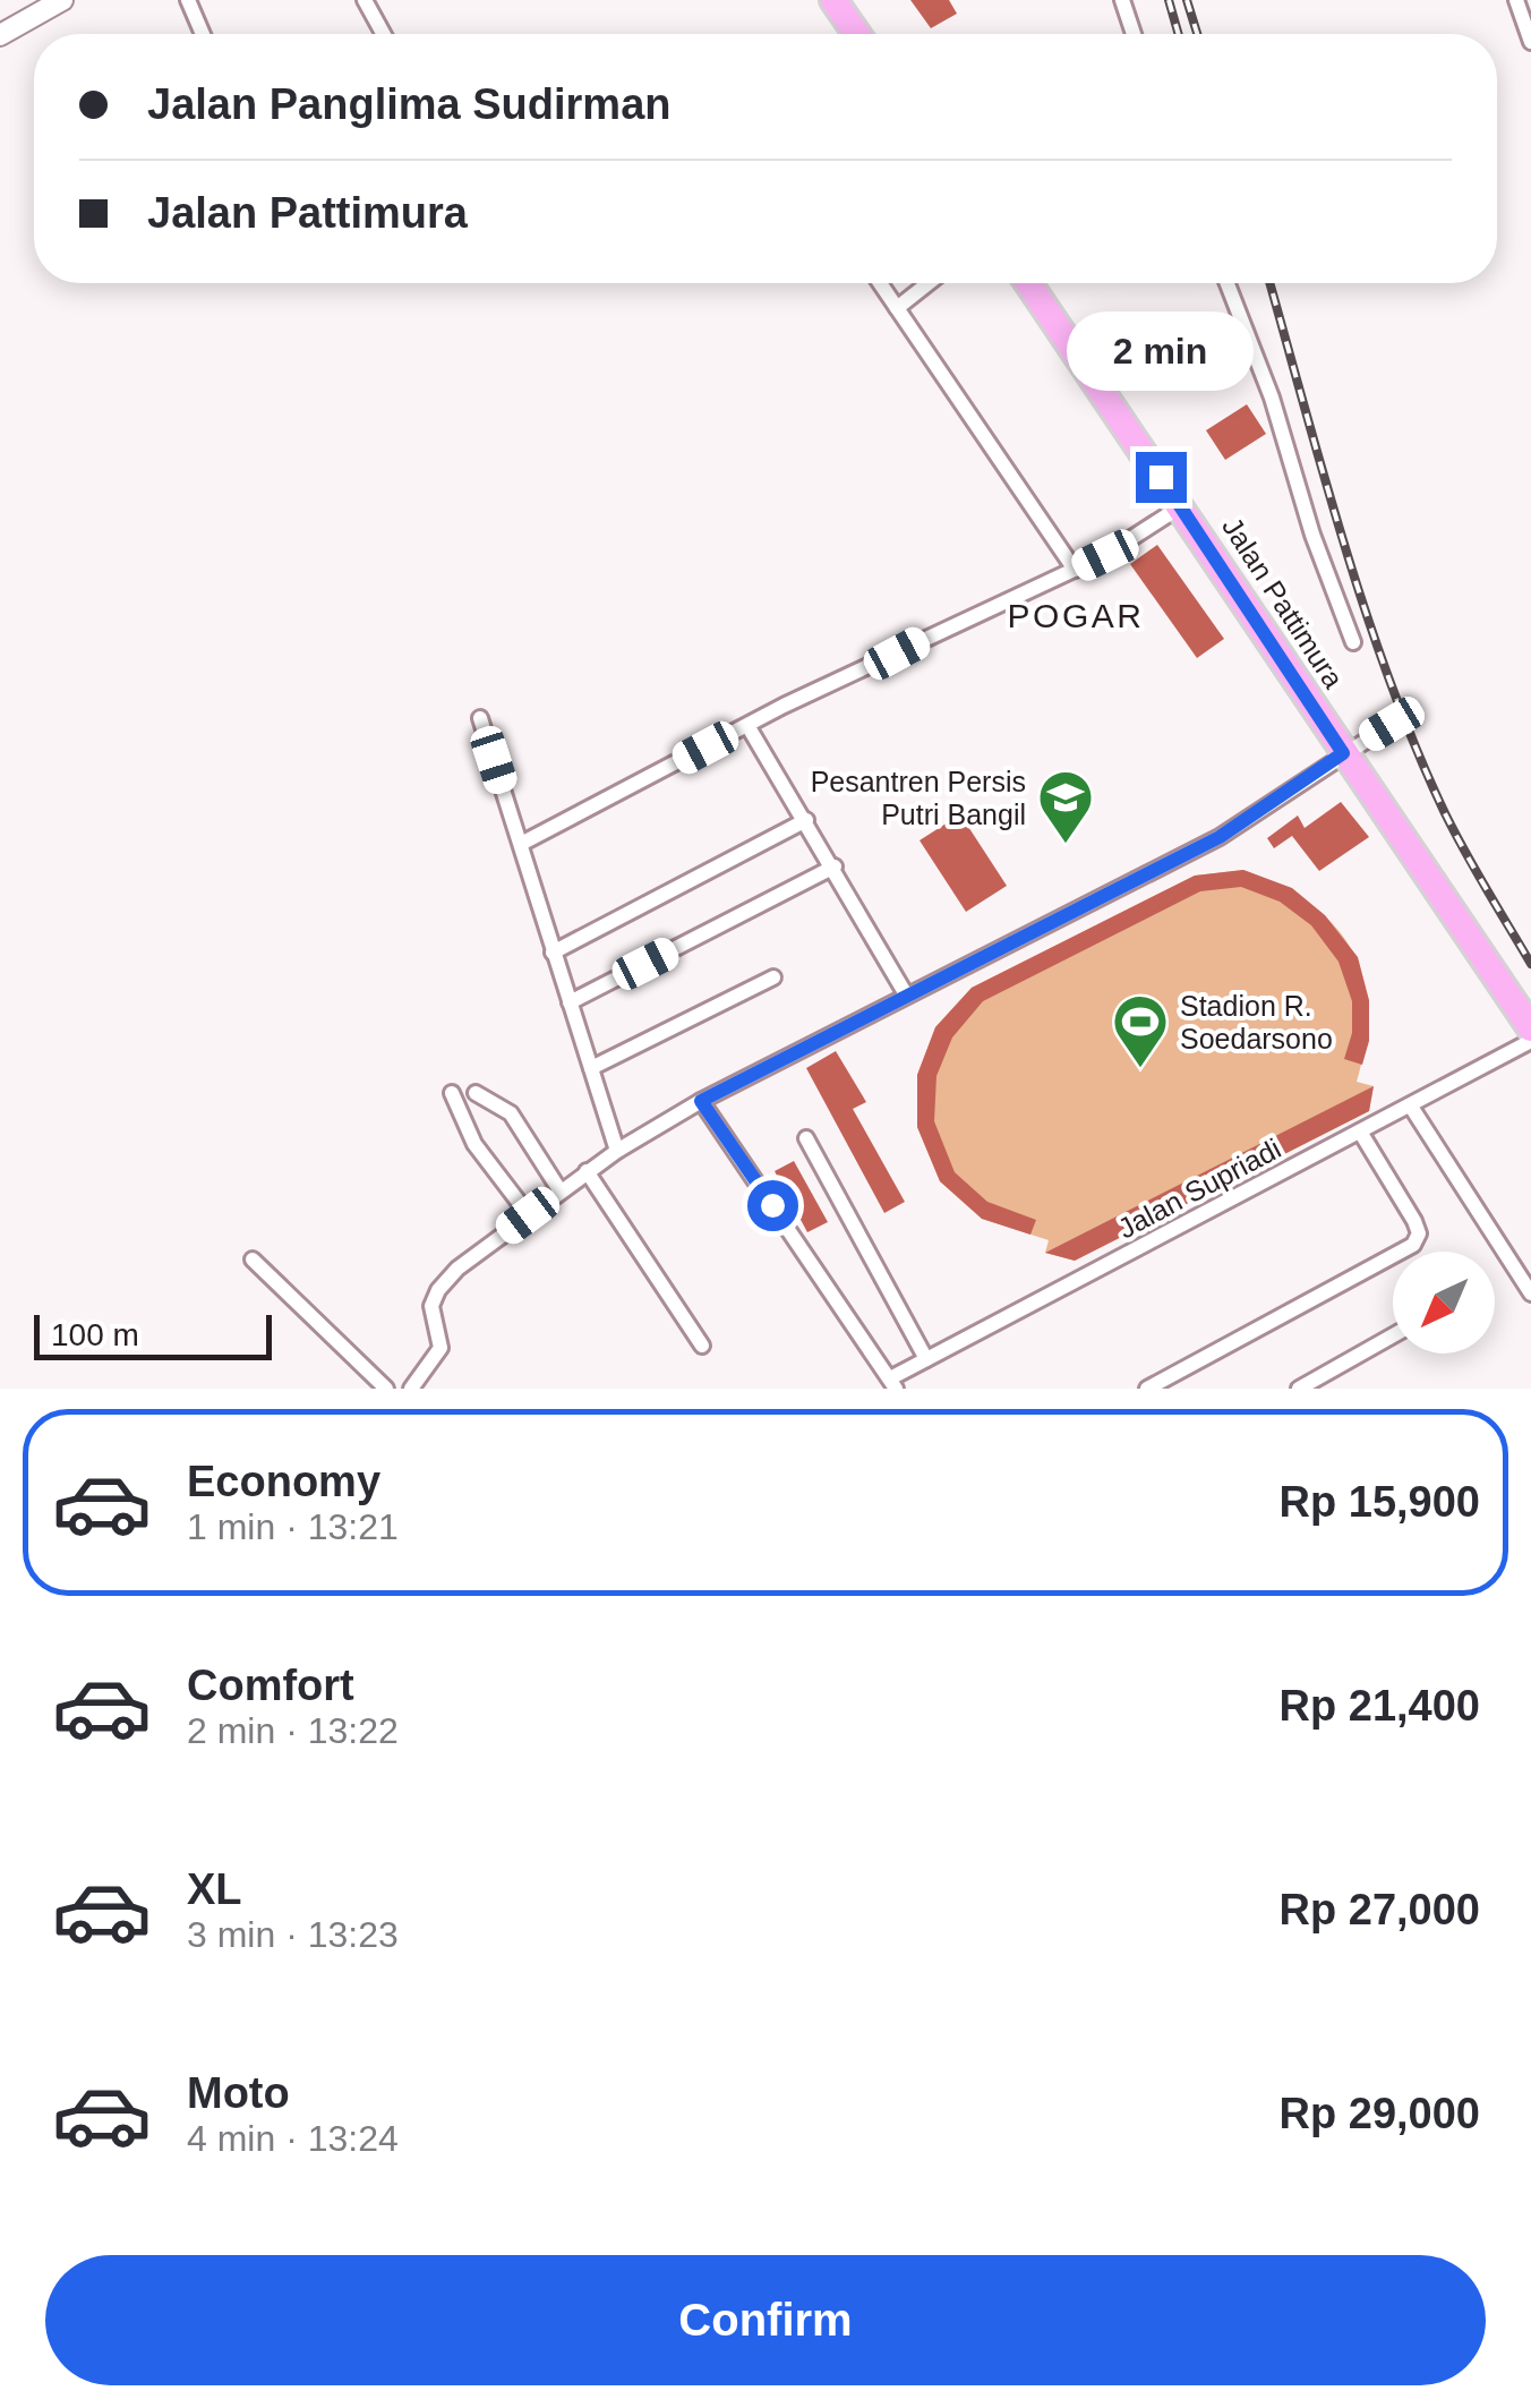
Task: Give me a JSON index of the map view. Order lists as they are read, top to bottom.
{
  "streets": {
    "highway": ["Jalan Pattimura"],
    "street": ["Jalan Supriadi"]
  },
  "districts": ["POGAR"],
  "places": {
    "school or university": ["Pesantren Persis Putri Bangil"],
    "sports": ["Stadion R. Soedarsono"]
  },
  "scale_bar": "100 m",
  "north": "bottom left",
  "page": {
    "banner": ["Jalan Panglima Sudirman", "Jalan Pattimura"],
    "bubble": "2 min",
    "scale": "100 m",
    "list": [
      {
        "name": "Economy",
        "note": "1 min · 13:21",
        "value": "Rp 15,900"
      },
      {
        "name": "Comfort",
        "note": "2 min · 13:22",
        "value": "Rp 21,400"
      },
      {
        "name": "XL",
        "note": "3 min · 13:23",
        "value": "Rp 27,000"
      },
      {
        "name": "Moto",
        "note": "4 min · 13:24",
        "value": "Rp 29,000"
      }
    ],
    "buttons": "Confirm"
  }
}
